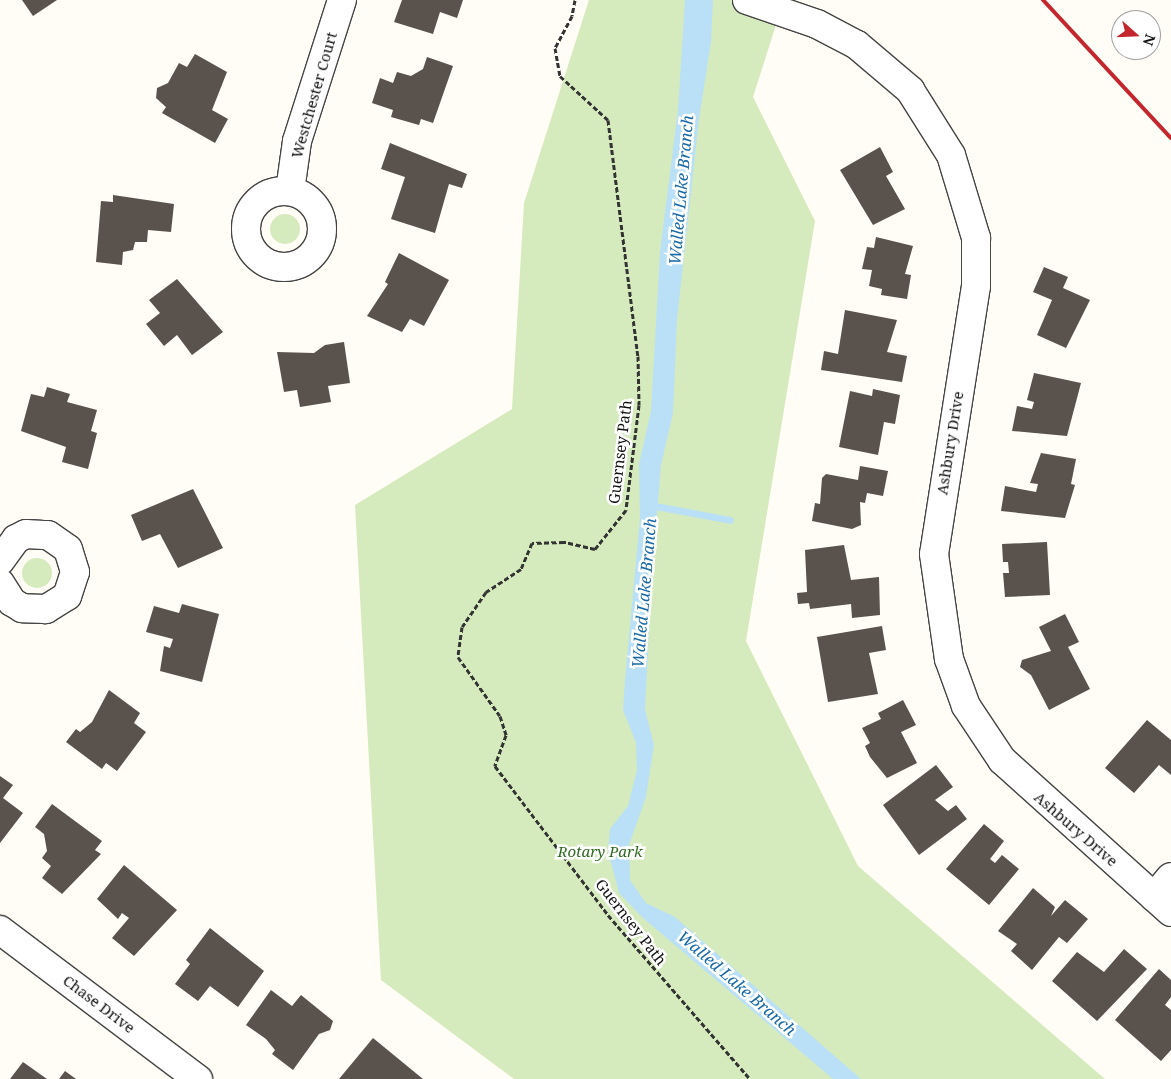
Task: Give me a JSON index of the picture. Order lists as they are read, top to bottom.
{
  "streets": {
    "street": ["Westchester Court", "Ashbury Drive", "Chase Drive"],
    "path": ["Guernsey Path"]
  },
  "water": ["Walled Lake Branch"],
  "parks": ["Rotary Park"],
  "north": "right"
}
